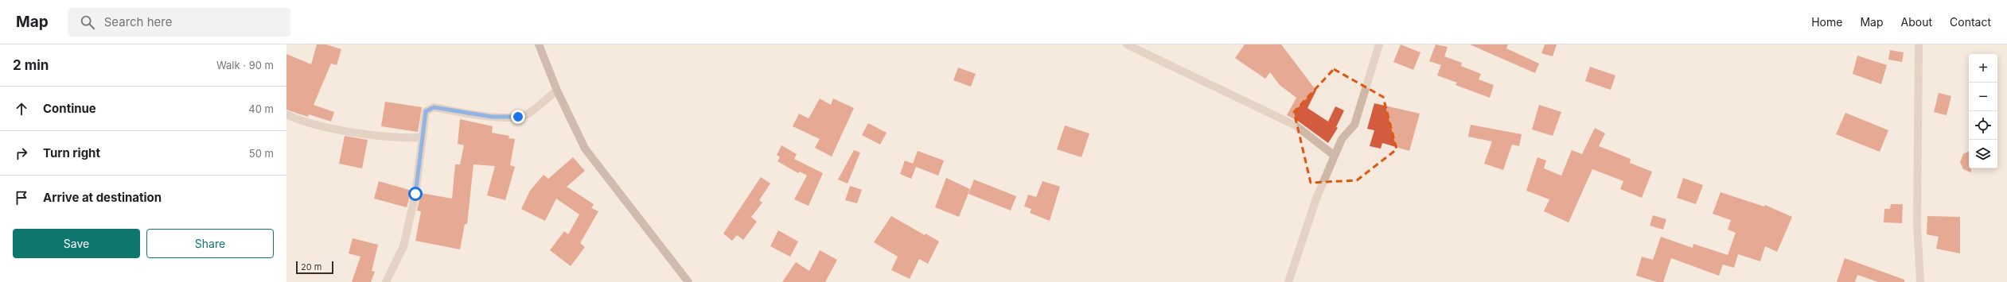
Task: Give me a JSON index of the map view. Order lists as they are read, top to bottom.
{
  "scale_bar": "20 m",
  "page": {
    "header": "Map",
    "search": "Search here",
    "nav": [
      "Home",
      "Map",
      "About",
      "Contact"
    ],
    "heading": ["2 min", "Walk · 90 m"],
    "map_buttons": ["+", "−"],
    "list": [
      ["Continue", "40 m"],
      ["Turn right", "50 m"],
      "Arrive at destination"
    ],
    "buttons": ["Save", "Share"],
    "scale": "20 m"
  }
}
